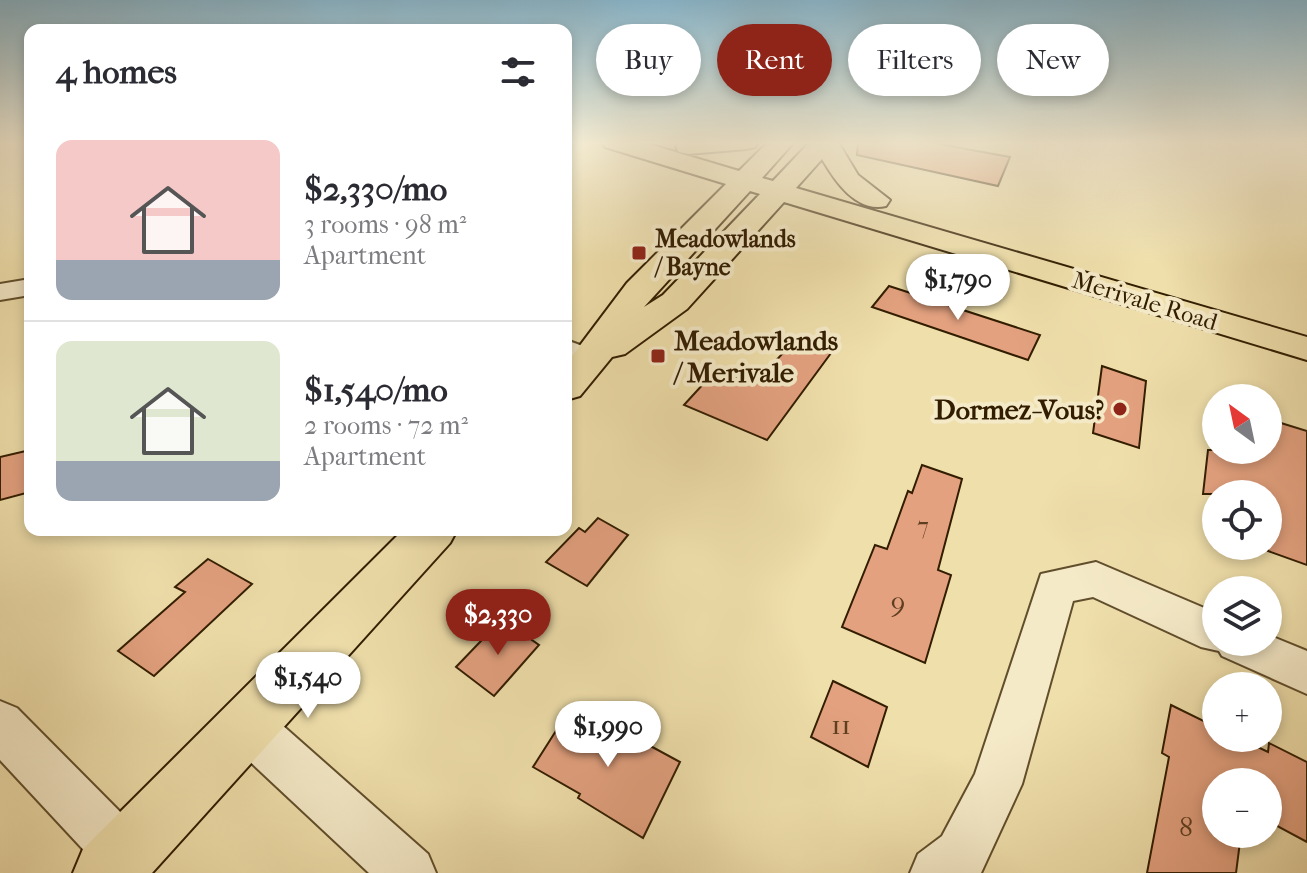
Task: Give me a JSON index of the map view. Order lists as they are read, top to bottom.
{
  "streets": {
    "main road": ["Merivale Road"]
  },
  "places": {
    "transit": ["Meadowlands / Bayne", "Meadowlands / Merivale"],
    "other": ["Dormez-Vous?"]
  },
  "house_numbers": [
    "7",
    "9",
    "11",
    "8"
  ],
  "north": "top left",
  "page": {
    "chip": [
      "Buy",
      "Rent",
      "Filters",
      "New"
    ],
    "heading": "4 homes",
    "list": [
      {
        "name": "$2,330/mo",
        "note": "3 rooms · 98 m² · Apartment"
      },
      {
        "name": "$1,540/mo",
        "note": "2 rooms · 72 m² · Apartment"
      }
    ],
    "price": [
      "$1,790",
      "$2,330",
      "$1,540",
      "$1,990"
    ],
    "map_buttons": ["+", "−"]
  }
}
